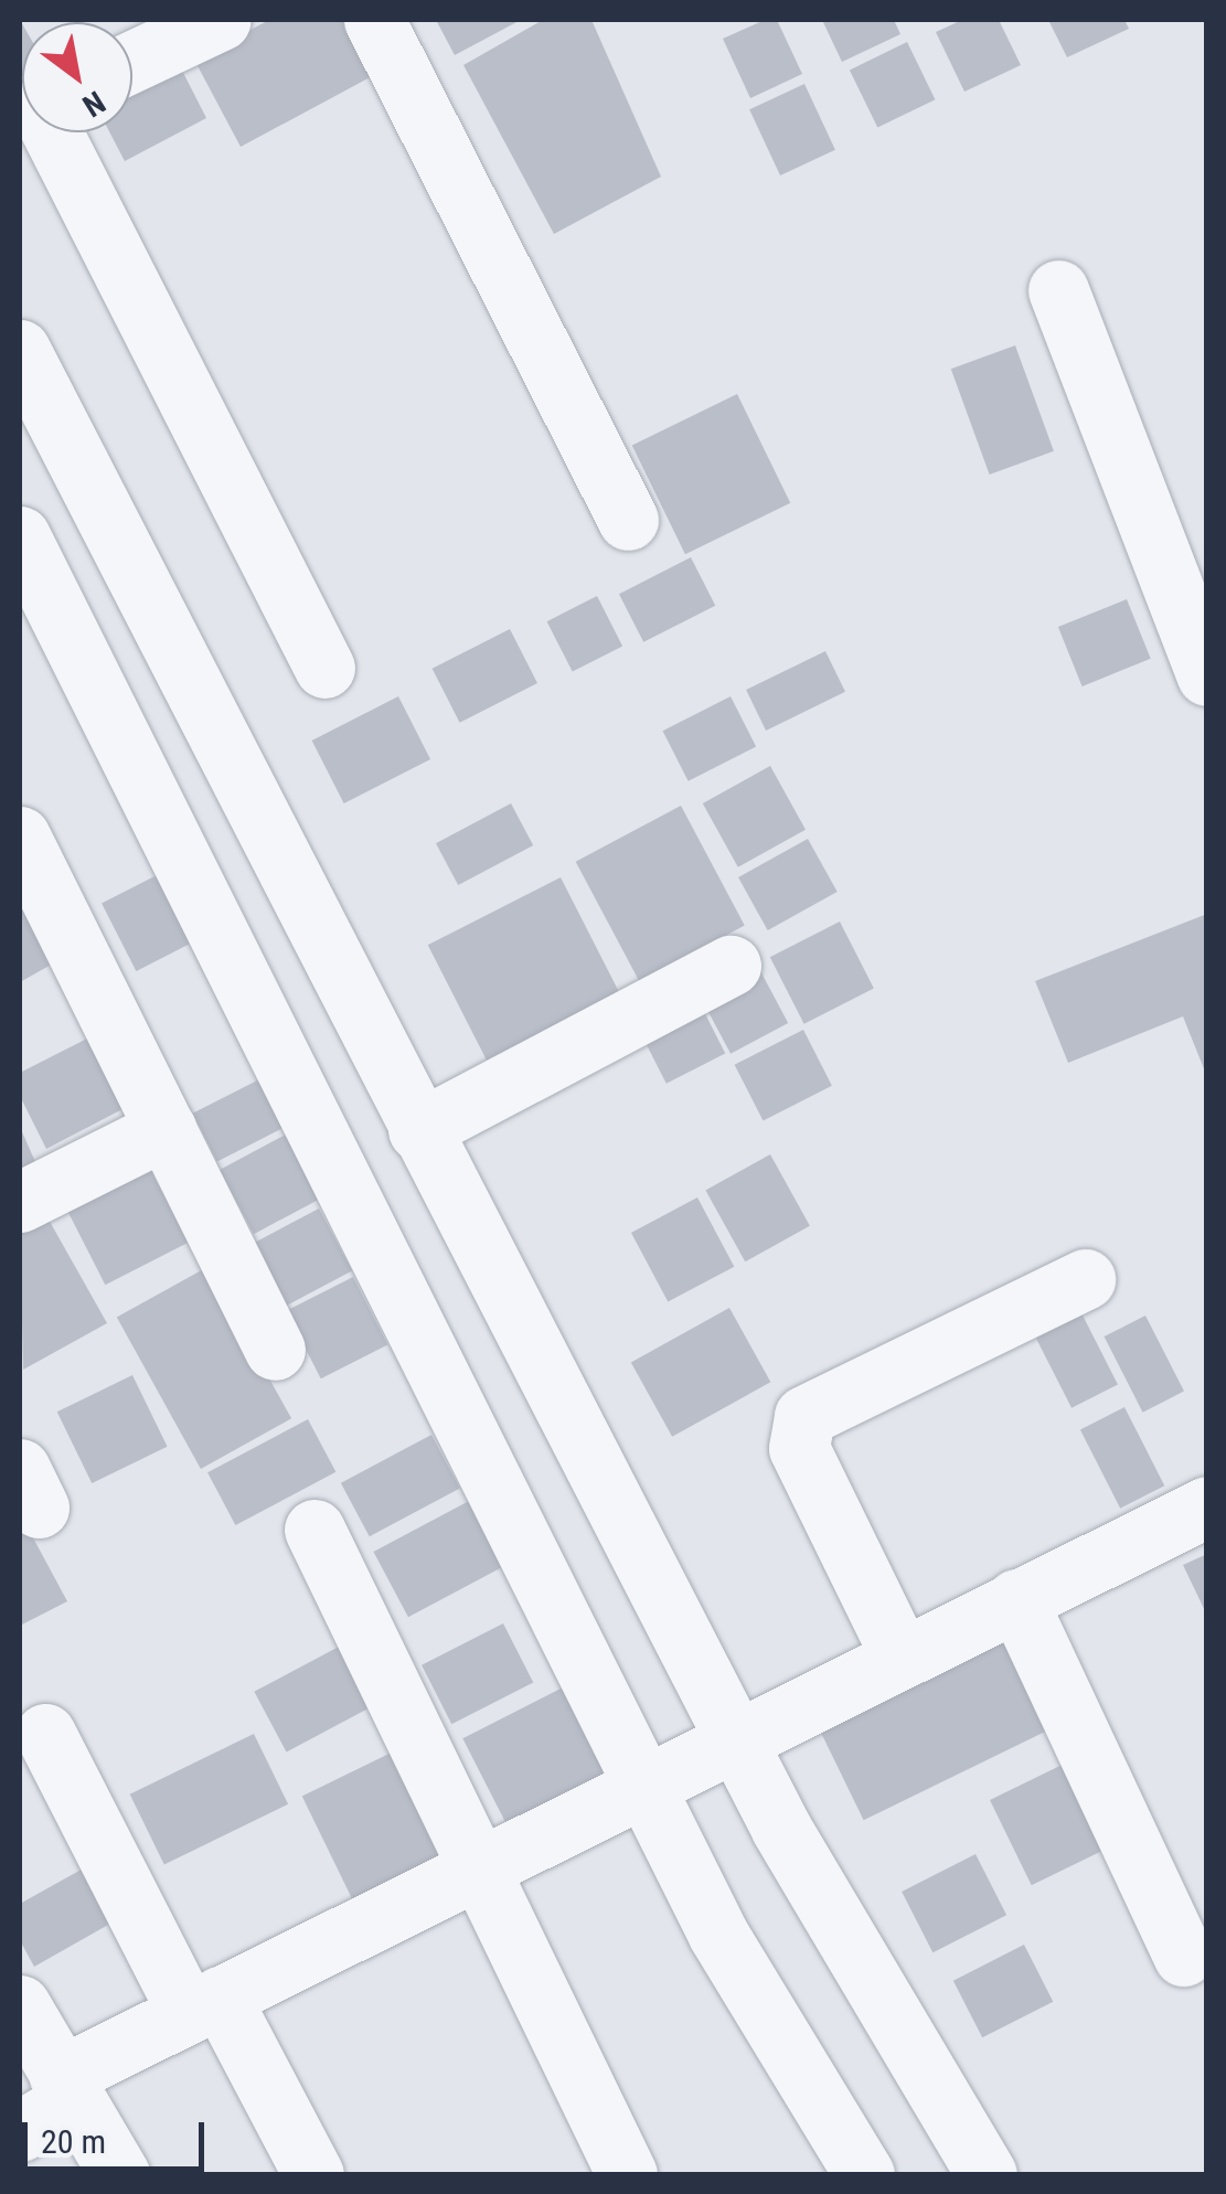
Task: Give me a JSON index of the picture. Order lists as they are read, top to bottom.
{
  "scale_bar": "20 m",
  "north": "bottom right"
}
